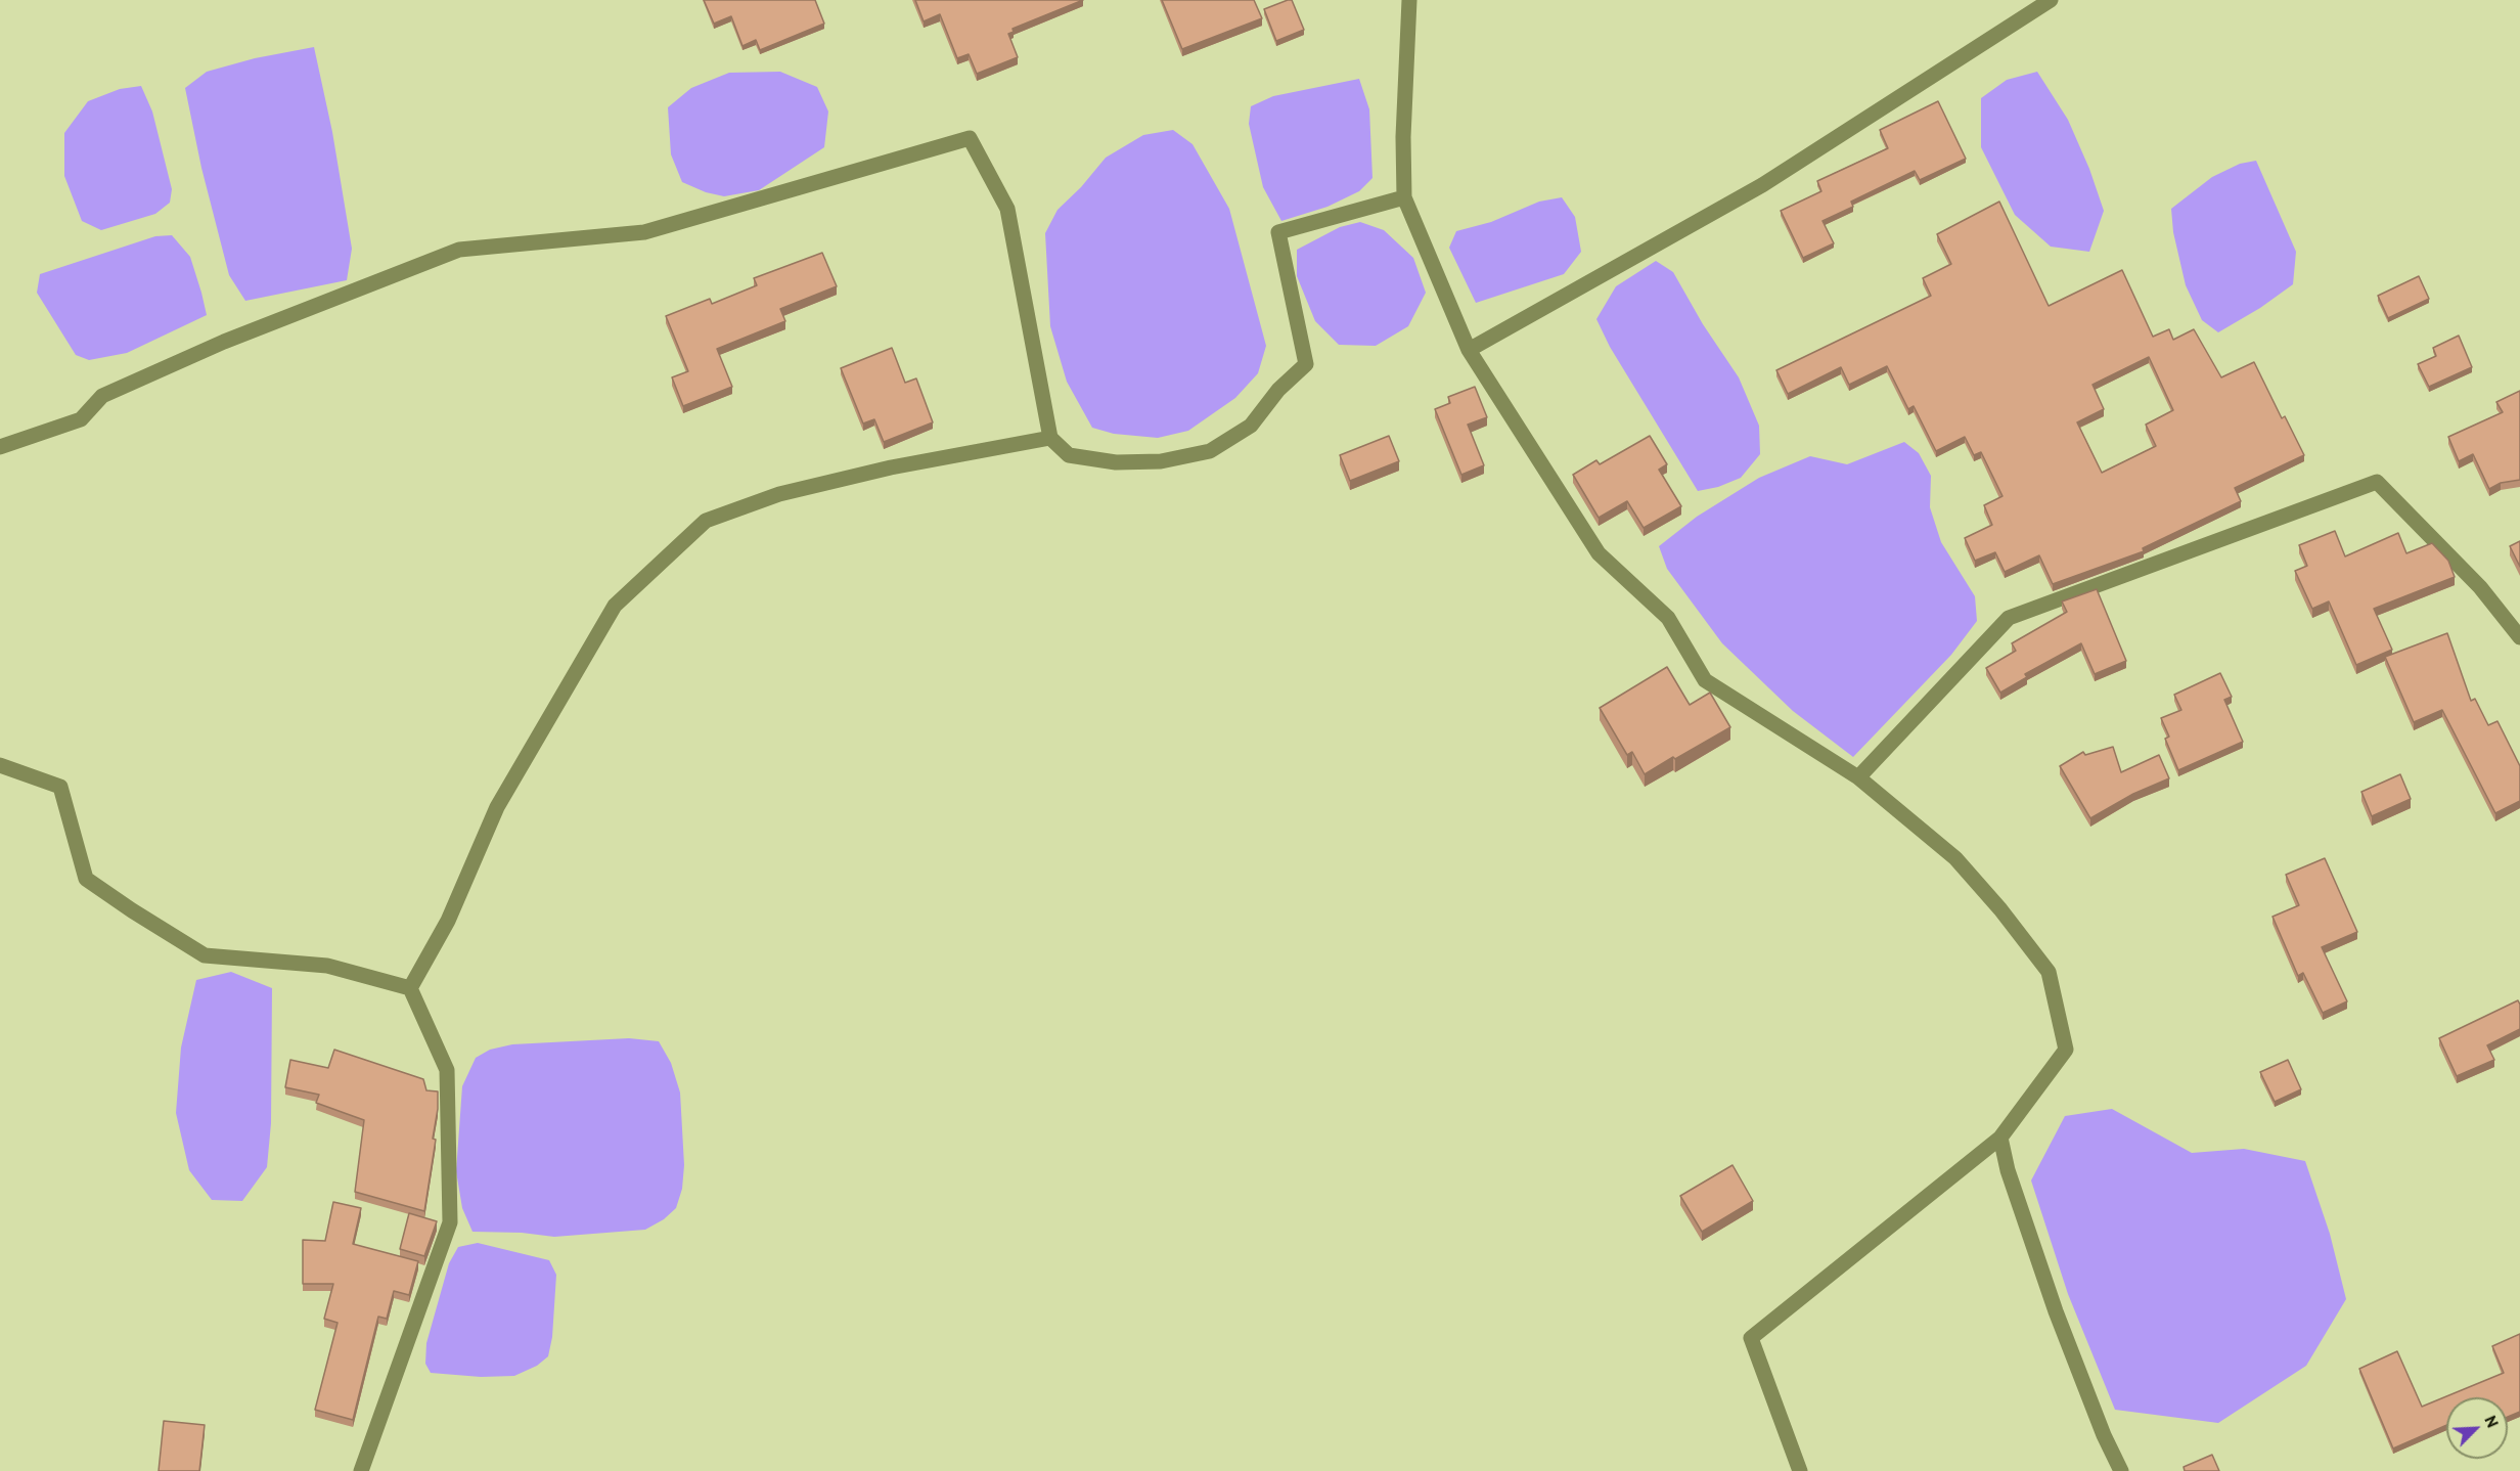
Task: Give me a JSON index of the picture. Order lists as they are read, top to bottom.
{
  "north": "top right"
}
